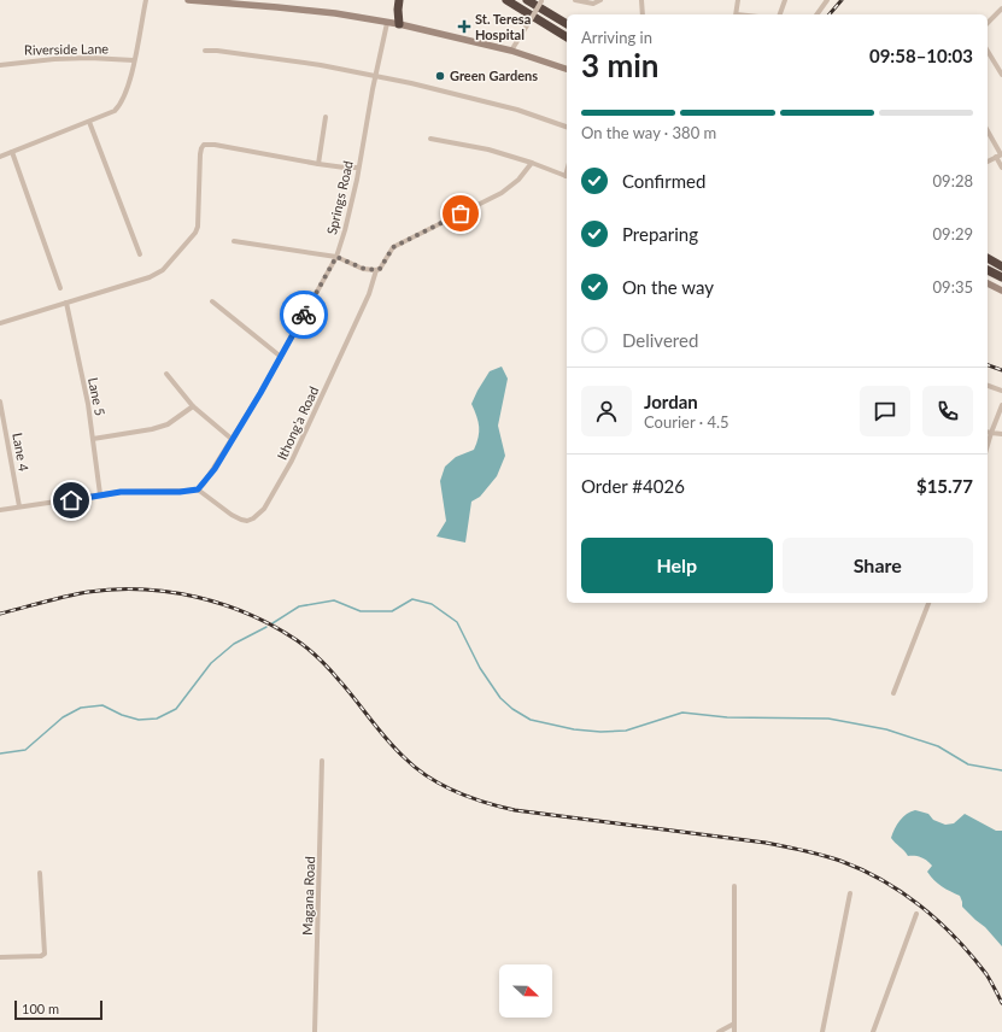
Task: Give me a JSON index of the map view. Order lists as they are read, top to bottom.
{
  "streets": {
    "street": [
      "Riverside Lane",
      "Springs Road",
      "Lane 5",
      "Ithong'a Road",
      "Lane 4",
      "Magana Road"
    ]
  },
  "crossings": [
    ["Springs Road", "Ithong'a Road"]
  ],
  "places": {
    "health": ["St. Teresa Hospital"],
    "other": ["Green Gardens"]
  },
  "scale_bar": "100 m",
  "north": "right",
  "page": {
    "heading": ["3 min", "Arriving in", "09:58–10:03"],
    "panel": [
      "Jordan",
      "Courier · 4.5",
      "Order #4026",
      "$15.77"
    ],
    "bar": "On the way · 380 m",
    "list": [
      ["Confirmed", "09:28"],
      ["Preparing", "09:29"],
      ["On the way", "09:35"],
      "Delivered"
    ],
    "buttons": ["Help", "Share"],
    "scale": "100 m"
  }
}
